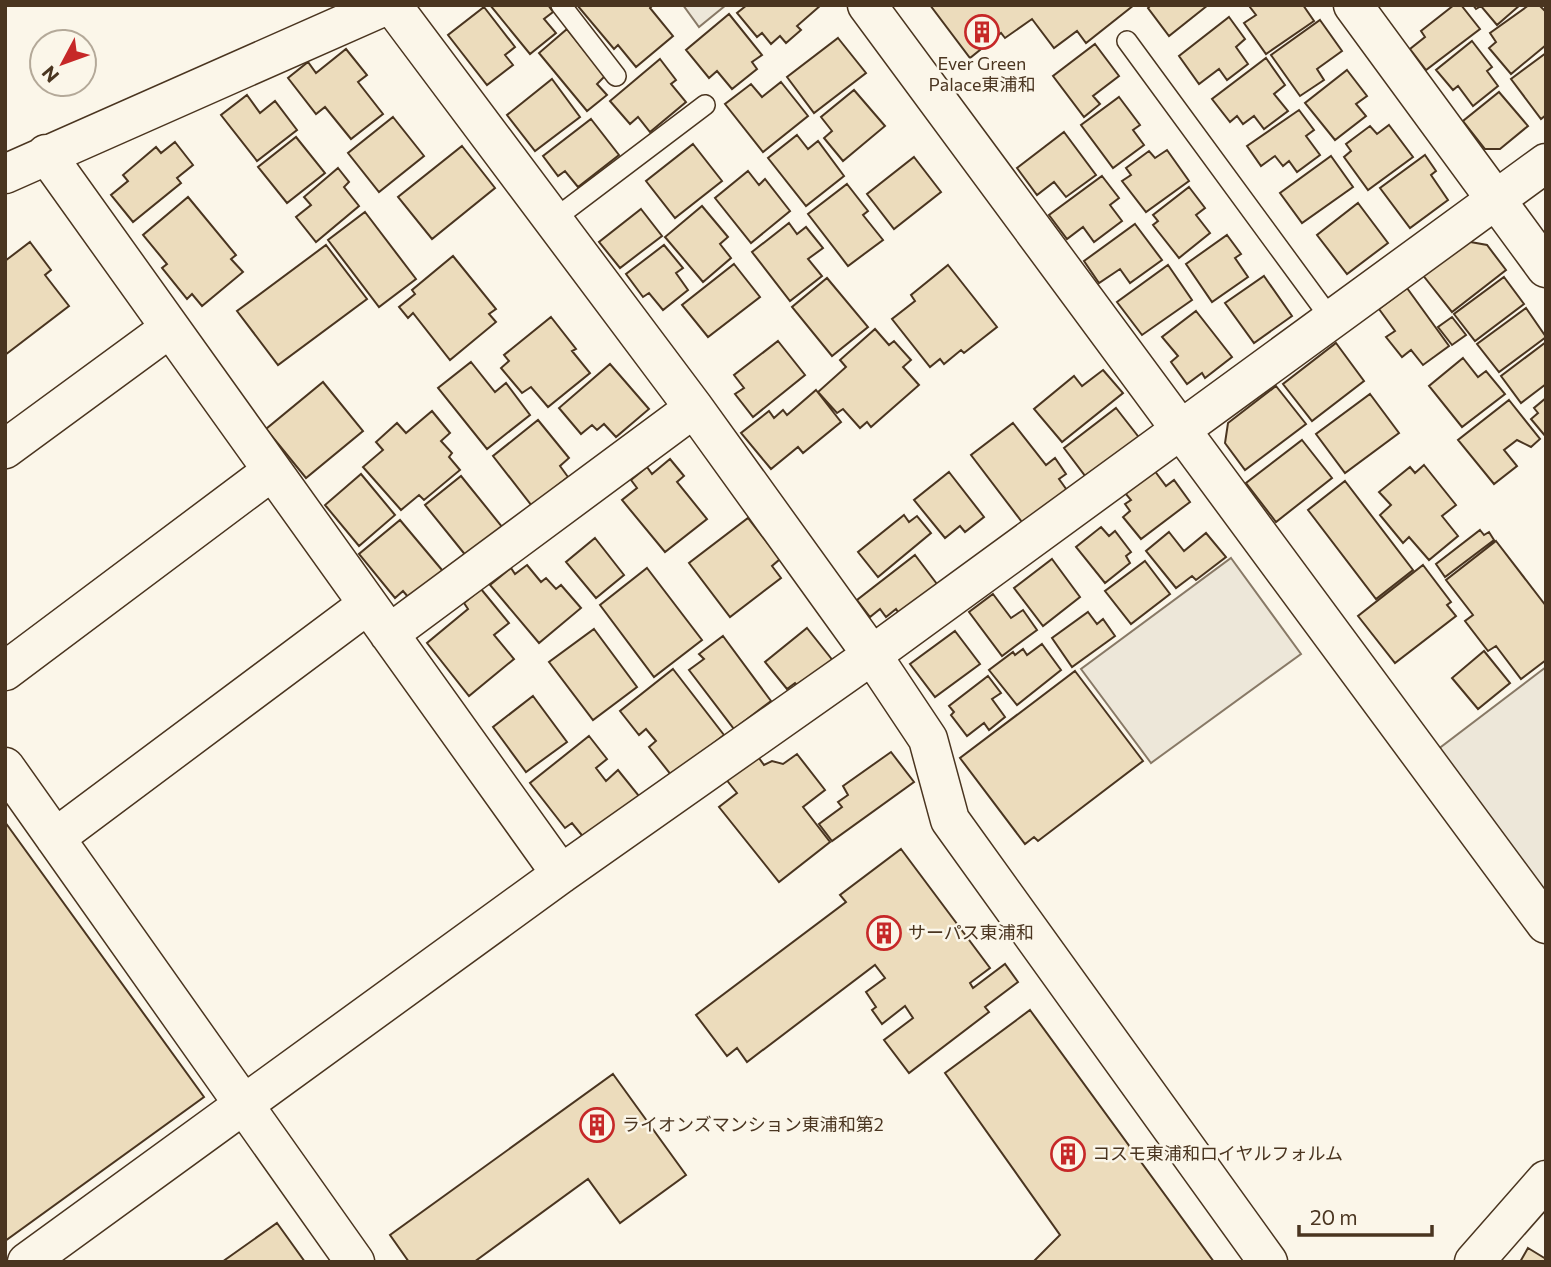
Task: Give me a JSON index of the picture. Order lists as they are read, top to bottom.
{
  "places": {
    "building": [
      "Ever Green Palace東浦和",
      "サーパス東浦和",
      "ライオンズマンション東浦和第2",
      "コスモ東浦和ロイヤルフォルム"
    ]
  },
  "scale_bar": "20 m",
  "north": "bottom left"
}
